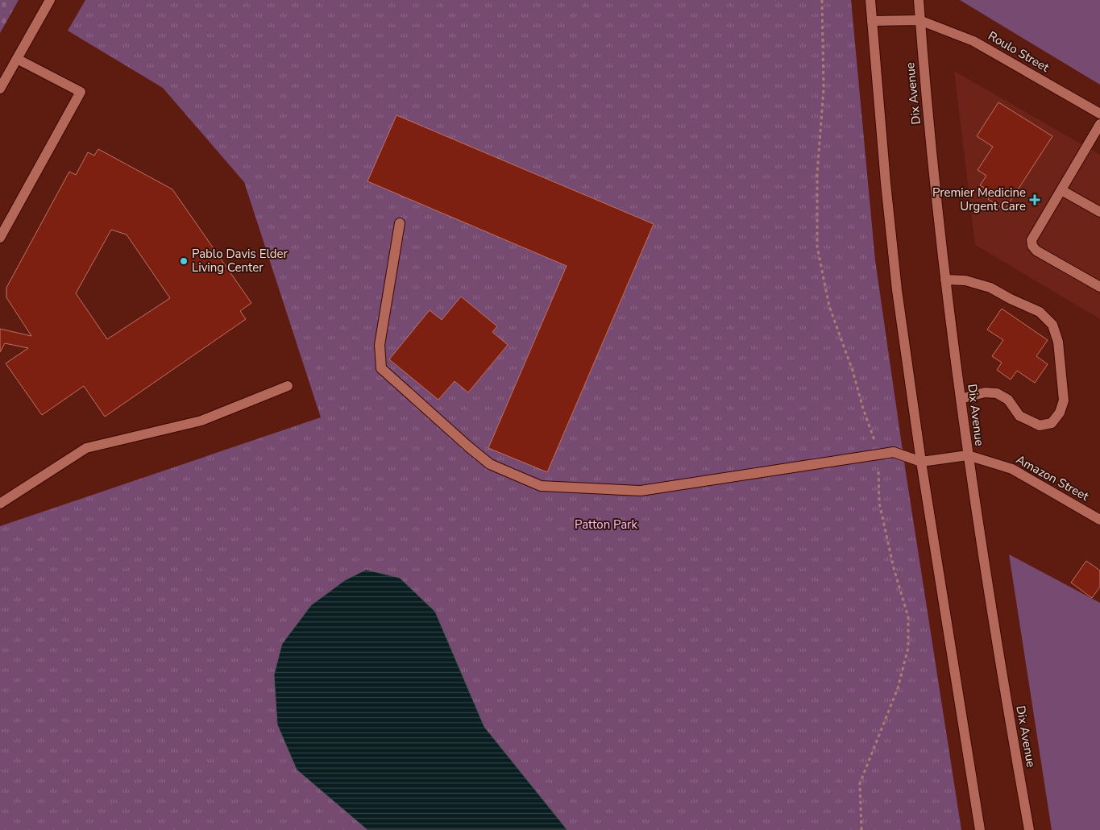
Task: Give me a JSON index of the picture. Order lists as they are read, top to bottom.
{
  "streets": {
    "street": ["Roulo Street", "Dix Avenue", "Amazon Street"]
  },
  "crossings": [
    ["Roulo Street", "Dix Avenue"],
    ["Dix Avenue", "Amazon Street"]
  ],
  "parks": ["Patton Park"],
  "places": {
    "health": ["Premier Medicine Urgent Care"],
    "other": ["Pablo Davis Elder Living Center"]
  }
}
